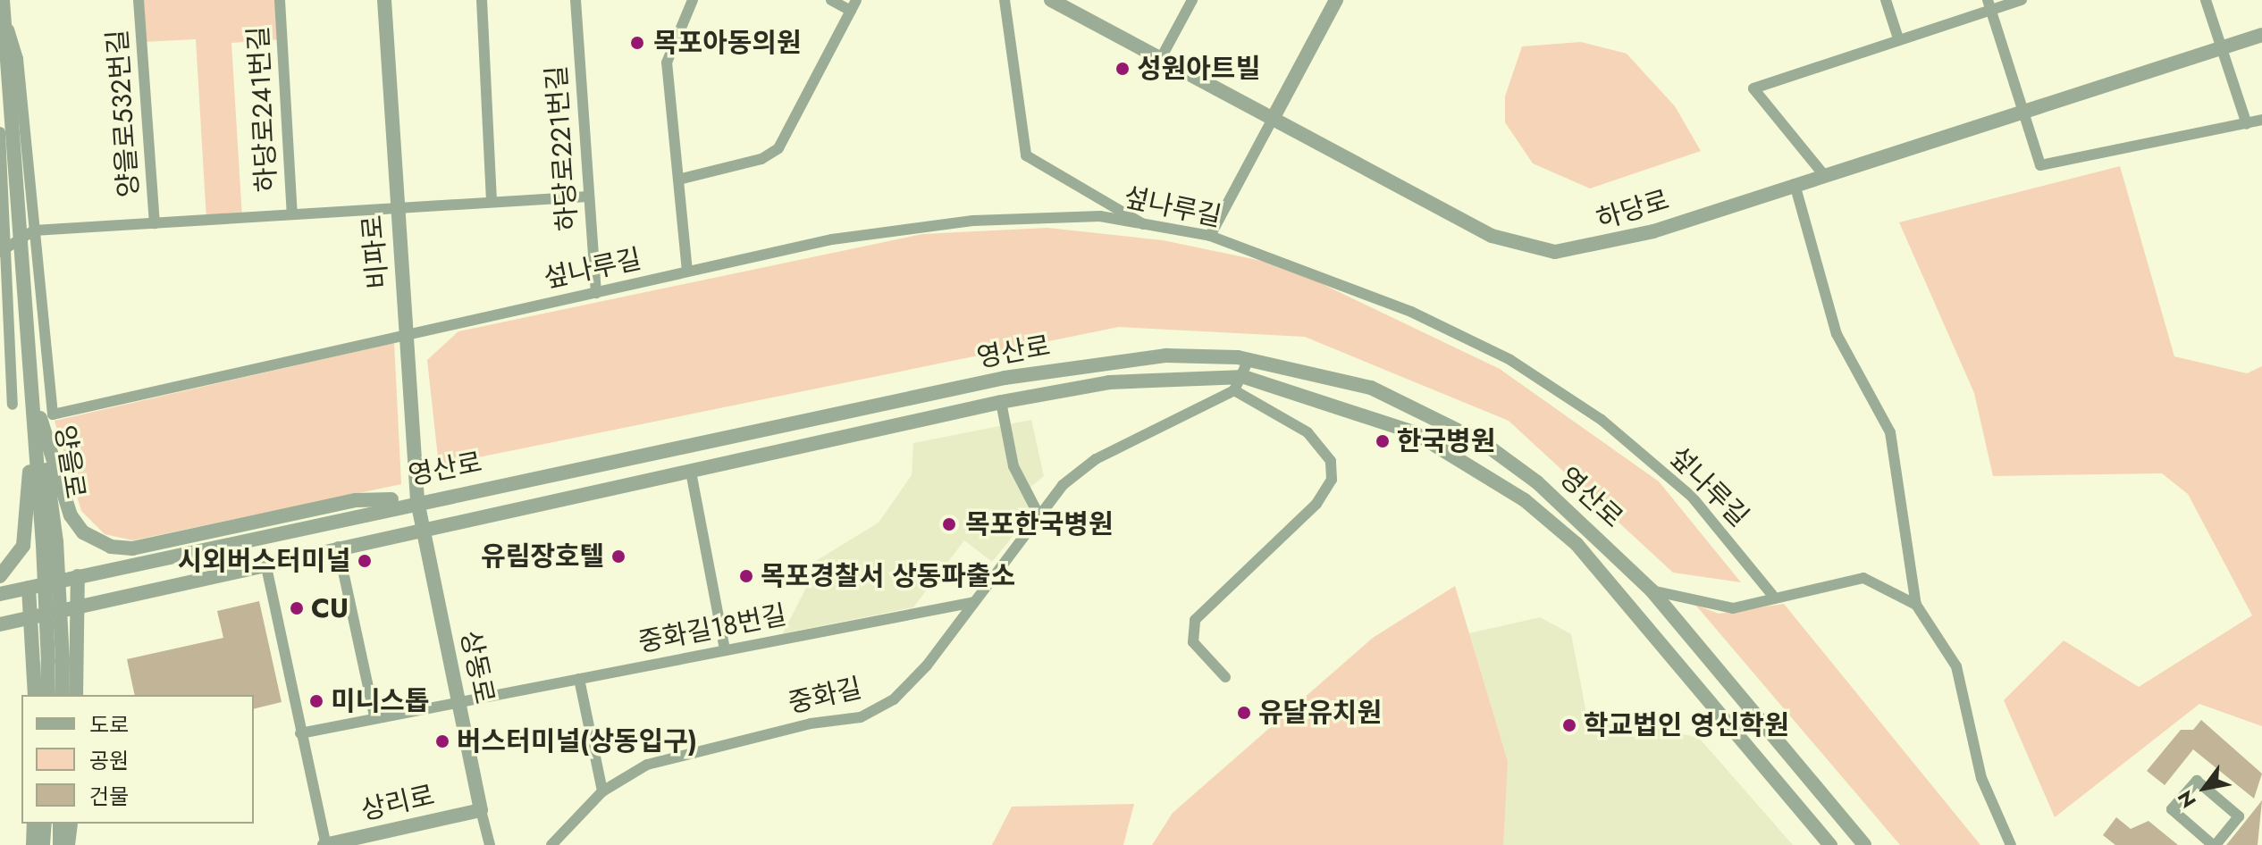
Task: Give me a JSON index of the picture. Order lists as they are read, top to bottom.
{
  "streets": {
    "street": [
      "하당로241번길",
      "양을로532번길",
      "하당로221번길",
      "섶나루길",
      "하당로",
      "비파로",
      "영산로",
      "양을로",
      "중화길18번길",
      "상동로",
      "중화길",
      "상리로"
    ]
  },
  "crossings": [
    ["하당로221번길", "섶나루길"],
    ["섶나루길", "비파로"],
    ["비파로", "영산로"],
    ["비파로", "상동로"],
    ["영산로", "상동로"],
    ["영산로", "중화길"],
    ["중화길18번길", "상동로"],
    ["중화길18번길", "중화길"],
    ["상동로", "상리로"]
  ],
  "places": [
    "목포아동의원",
    "성원아트빌",
    "한국병원",
    "목포한국병원",
    "유림장호텔",
    "시외버스터미널",
    "목포경찰서 상동파출소",
    "CU",
    "미니스톱",
    "유달유치원",
    "학교법인 영신학원",
    "버스터미널(상동입구)"
  ],
  "legend": ["도로", "공원", "건물"],
  "north": "bottom left"
}
